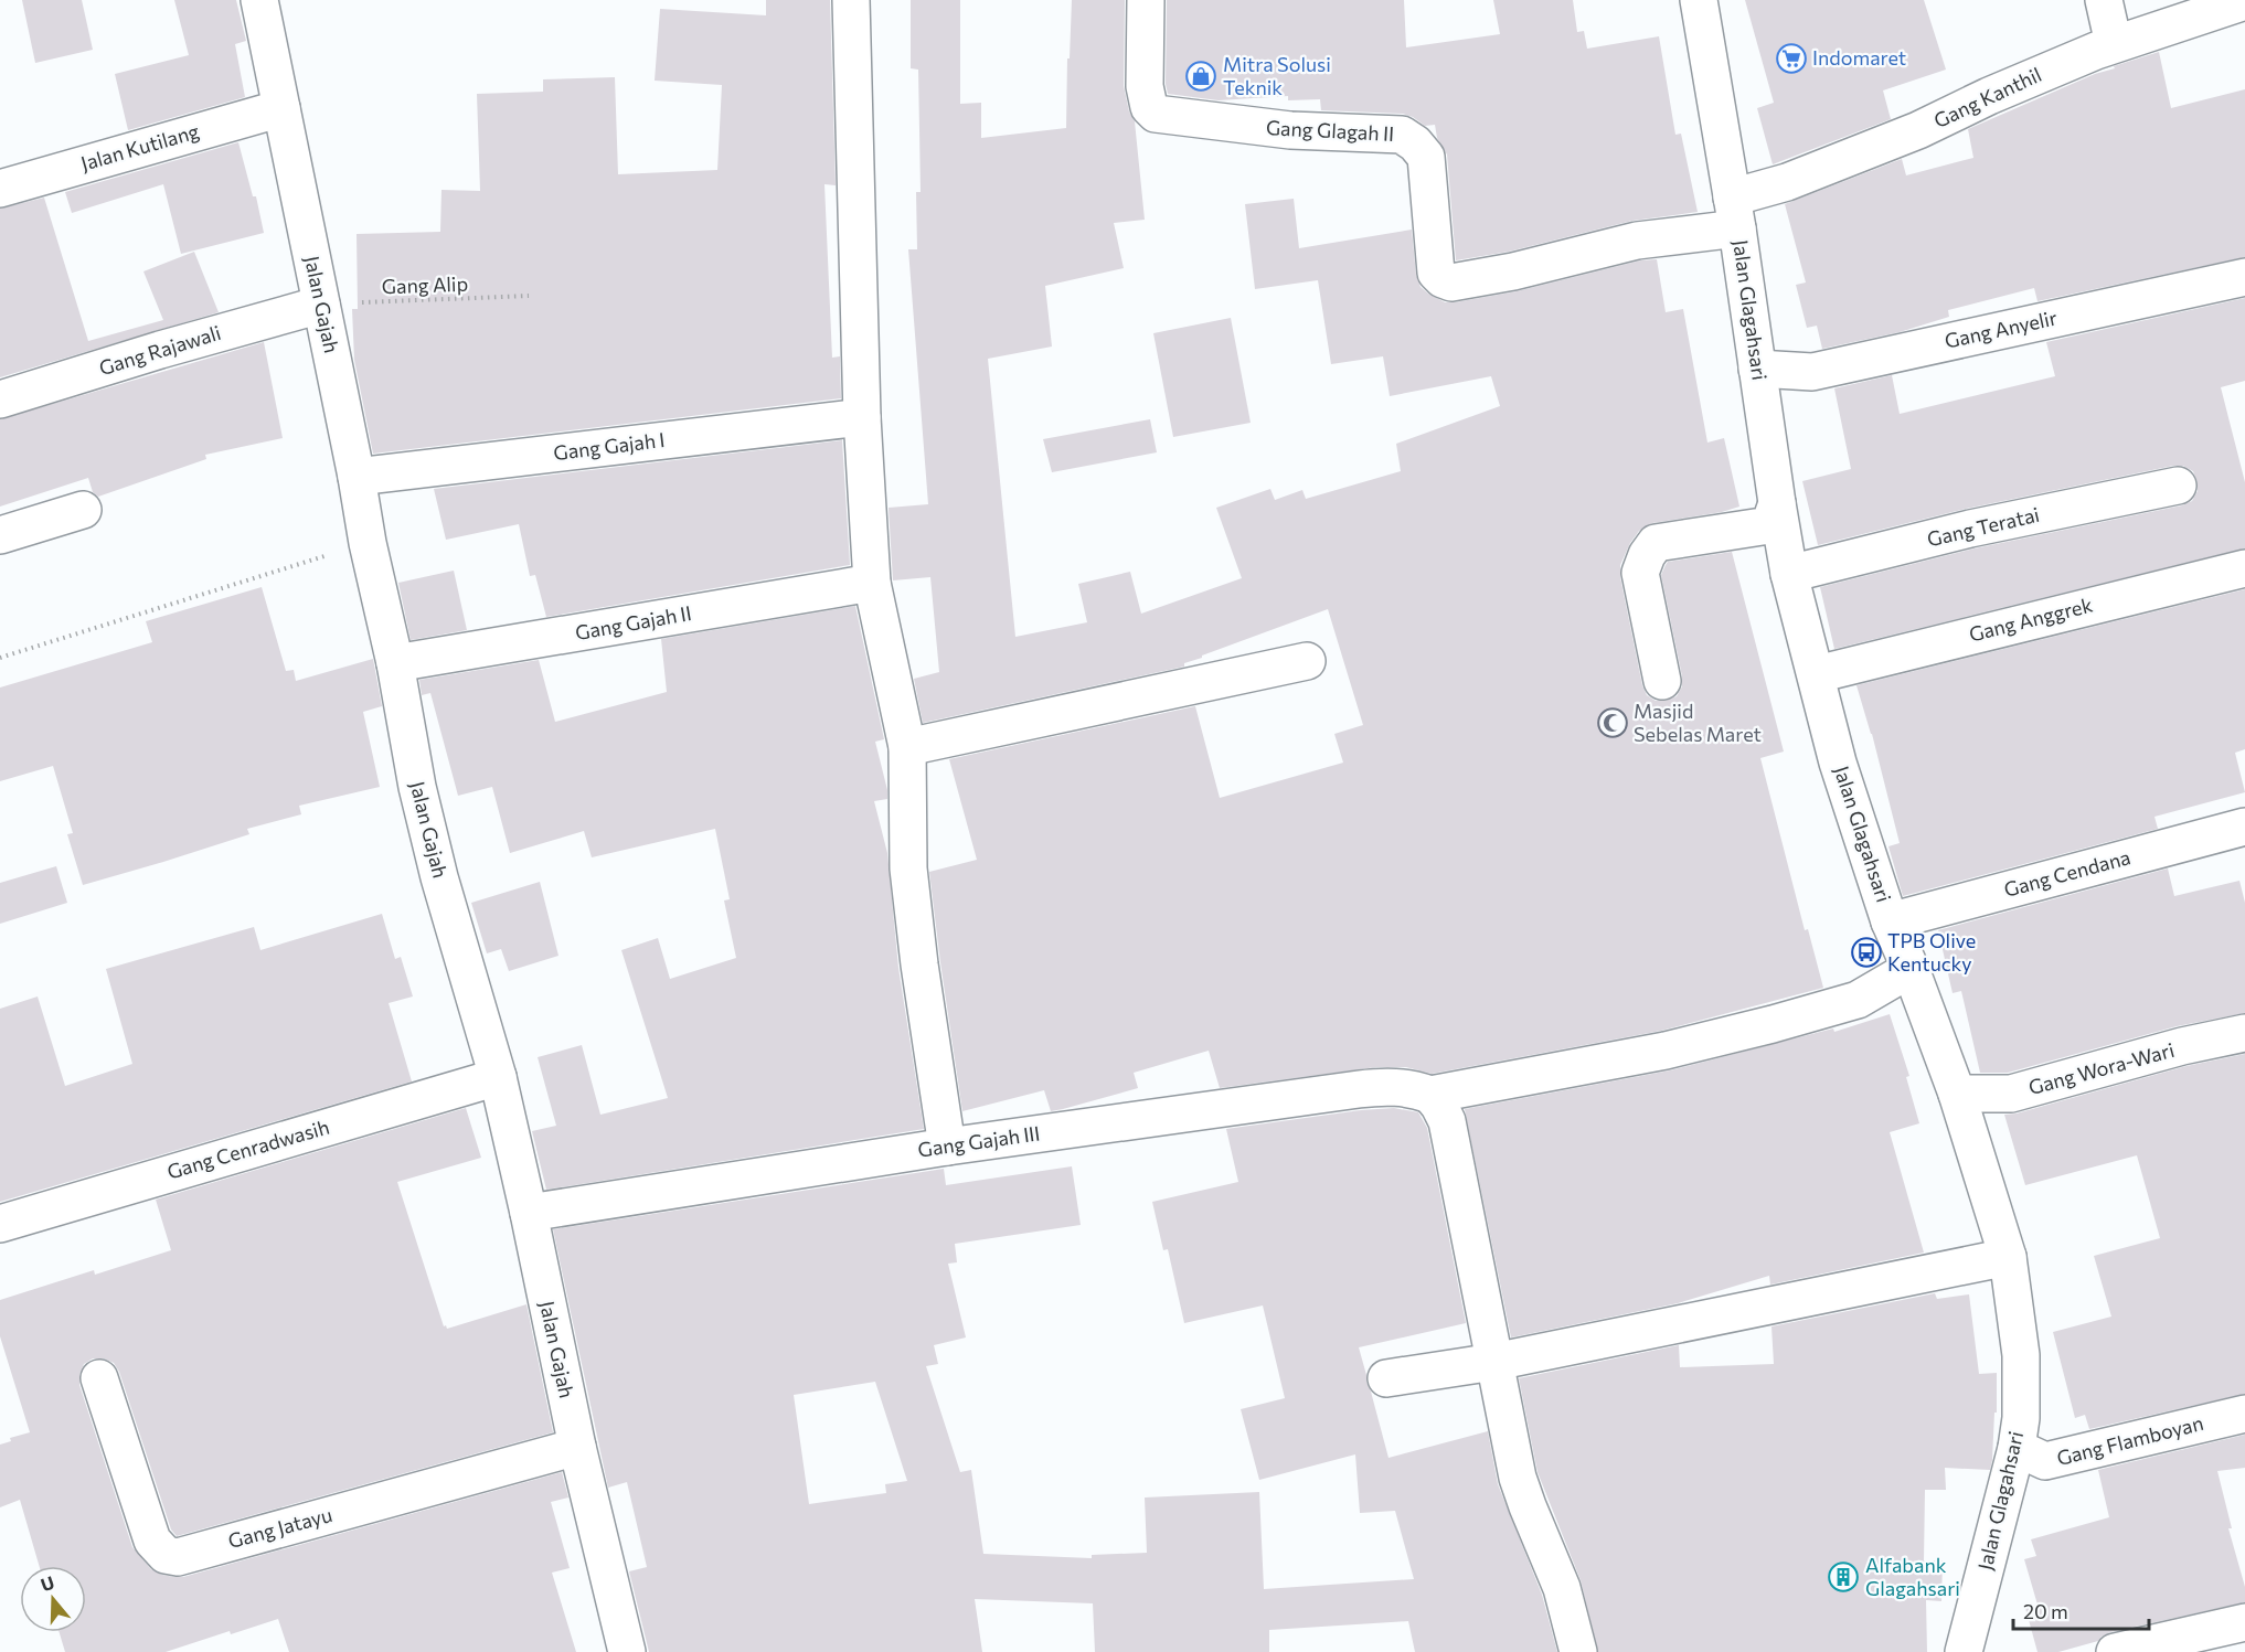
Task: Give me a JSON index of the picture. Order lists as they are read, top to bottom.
{
  "streets": {
    "street": [
      "Gang Kanthil",
      "Gang Glagah II",
      "Jalan Kutilang",
      "Jalan Gajah",
      "Jalan Glagahsari",
      "Gang Anyelir",
      "Gang Rajawali",
      "Gang Gajah I",
      "Gang Teratai",
      "Gang Anggrek",
      "Gang Gajah II",
      "Gang Cendana",
      "Gang Wora-Wari",
      "Gang Gajah III",
      "Gang Cenradwasih",
      "Gang Flamboyan",
      "Gang Jatayu"
    ],
    "path": ["Gang Alip"]
  },
  "crossings": [
    ["Gang Kanthil", "Gang Glagah II"],
    ["Gang Kanthil", "Jalan Glagahsari"],
    ["Gang Glagah II", "Jalan Glagahsari"],
    ["Jalan Kutilang", "Jalan Gajah"],
    ["Gang Alip", "Jalan Gajah"],
    ["Gang Alip", "Gang Rajawali"],
    ["Jalan Gajah", "Gang Rajawali"],
    ["Jalan Gajah", "Gang Gajah I"],
    ["Jalan Gajah", "Gang Gajah II"],
    ["Jalan Gajah", "Gang Gajah III"],
    ["Jalan Gajah", "Gang Cenradwasih"],
    ["Jalan Gajah", "Gang Jatayu"],
    ["Jalan Glagahsari", "Gang Anyelir"],
    ["Jalan Glagahsari", "Gang Teratai"],
    ["Jalan Glagahsari", "Gang Anggrek"],
    ["Jalan Glagahsari", "Gang Cendana"],
    ["Jalan Glagahsari", "Gang Wora-Wari"],
    ["Jalan Glagahsari", "Gang Flamboyan"]
  ],
  "places": {
    "supermarket": ["Indomaret"],
    "shop": ["Mitra Solusi Teknik"],
    "mosque": ["Masjid Sebelas Maret"],
    "bus stop": ["TPB Olive Kentucky"],
    "building": ["Alfabank Glagahsari"]
  },
  "scale_bar": "20 m",
  "north": "top"
}
